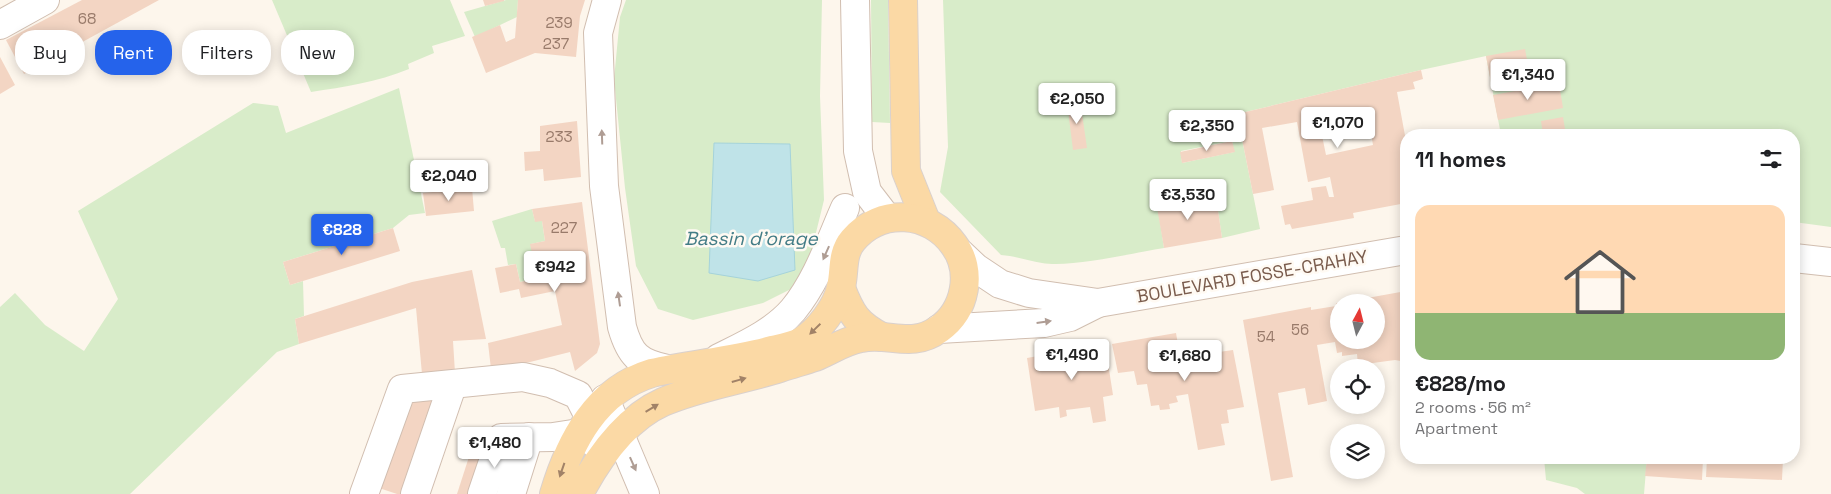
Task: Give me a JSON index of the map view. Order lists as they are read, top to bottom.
{
  "streets": {
    "main road": ["BOULEVARD FOSSE-CRAHAY"]
  },
  "water": ["Bassin d'orage"],
  "house_numbers": [
    "68",
    "239",
    "237",
    "233",
    "227",
    "56",
    "54"
  ],
  "north": "top",
  "page": {
    "chip": [
      "Buy",
      "Rent",
      "Filters",
      "New"
    ],
    "price": [
      "€1,340",
      "€2,050",
      "€1,070",
      "€2,350",
      "€2,040",
      "€3,530",
      "€828",
      "€942",
      "€1,490",
      "€1,680",
      "€1,480"
    ],
    "heading": "11 homes",
    "list": [
      {
        "name": "€828/mo",
        "note": "2 rooms · 56 m² · Apartment"
      }
    ]
  }
}
